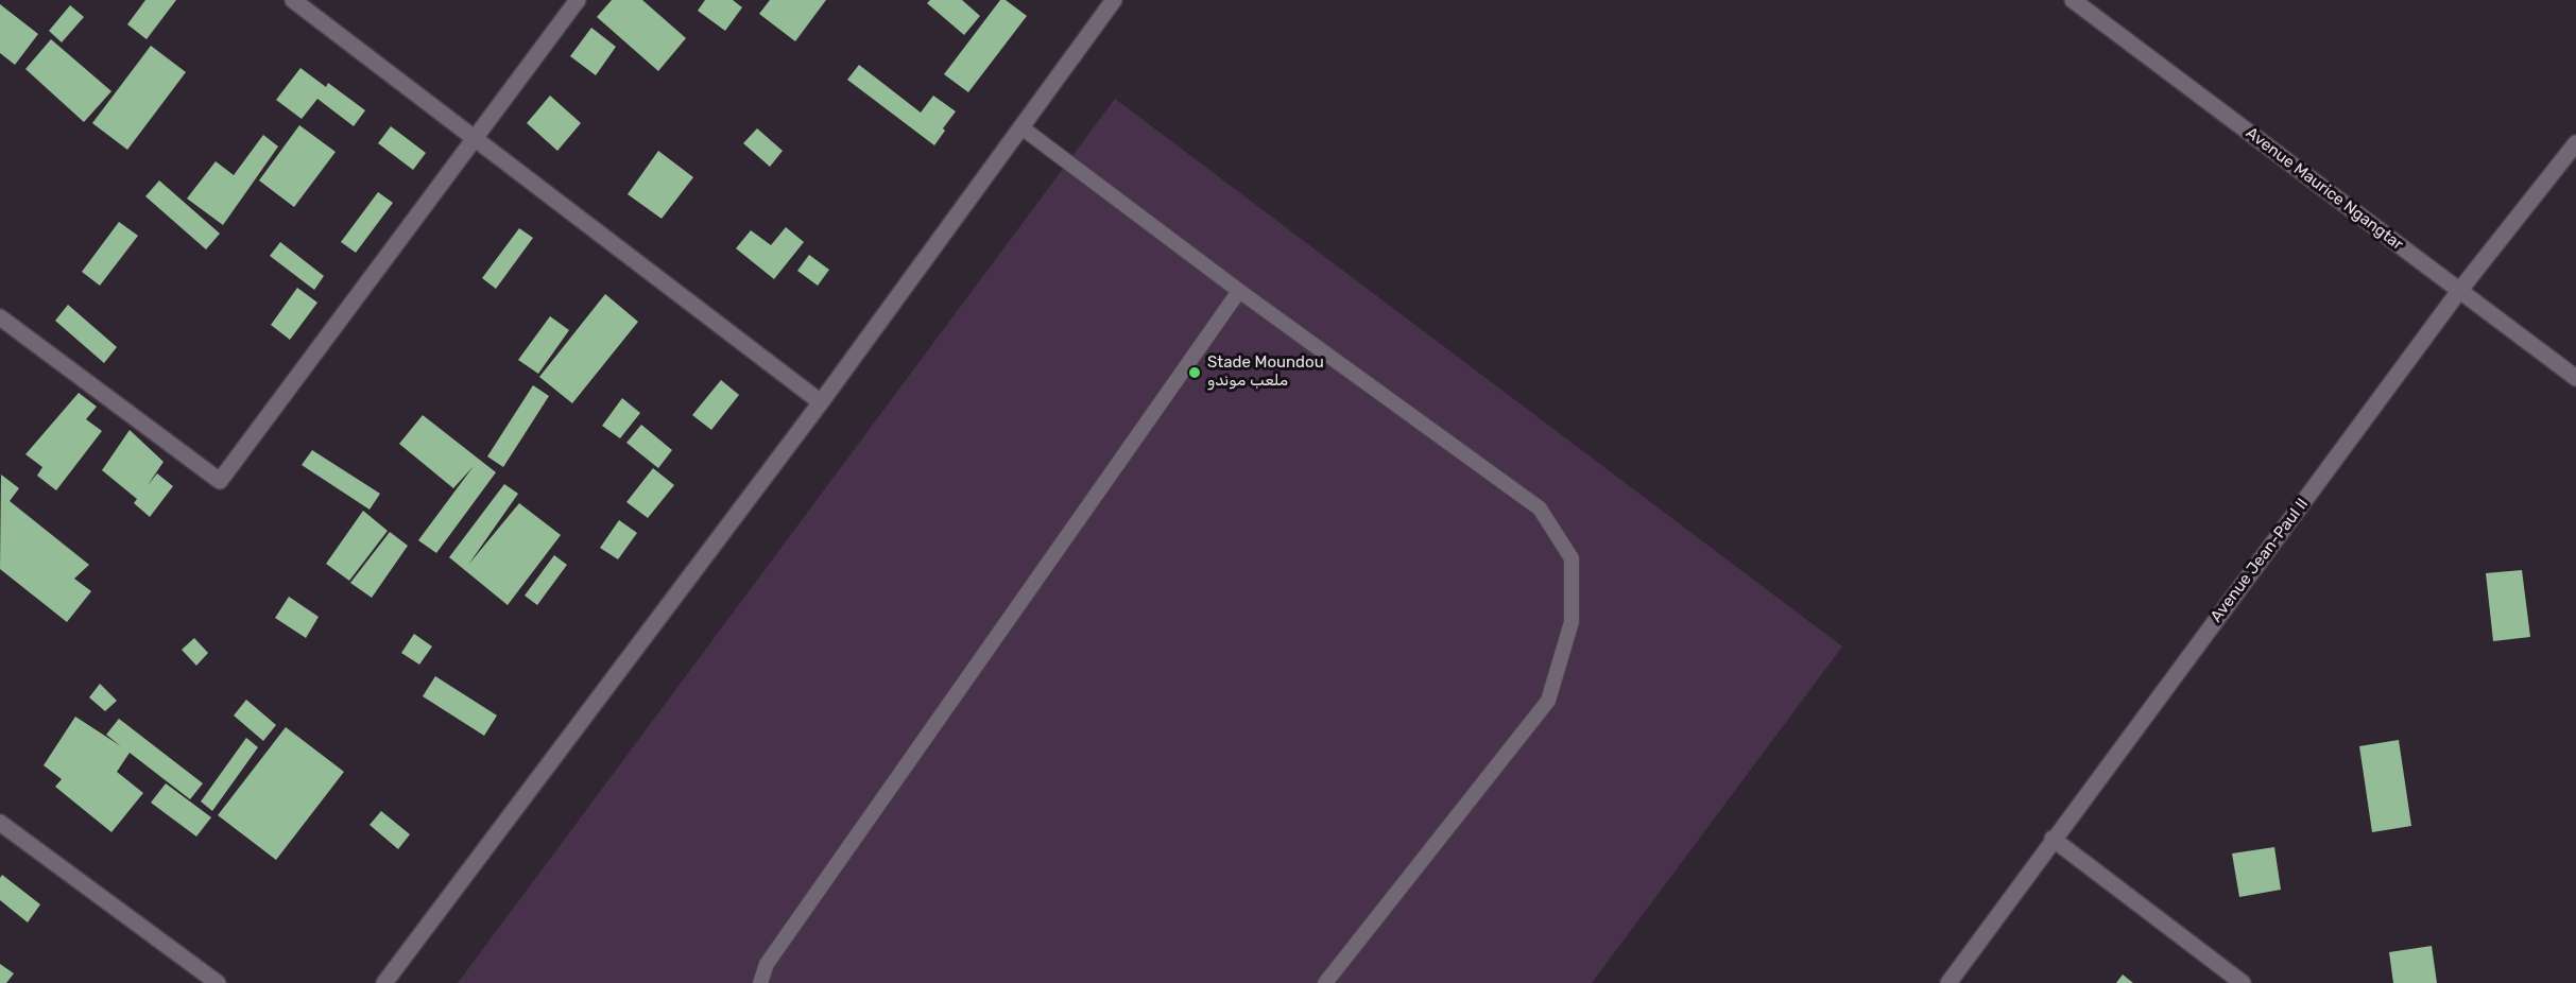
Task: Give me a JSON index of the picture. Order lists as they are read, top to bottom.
{
  "streets": {
    "street": ["Avenue Maurice Ngangtar", "Avenue Jean-Paul II"]
  },
  "crossings": [
    ["Avenue Maurice Ngangtar", "Avenue Jean-Paul II"]
  ],
  "places": ["Stade Moundou ملعب موندو"]
}
